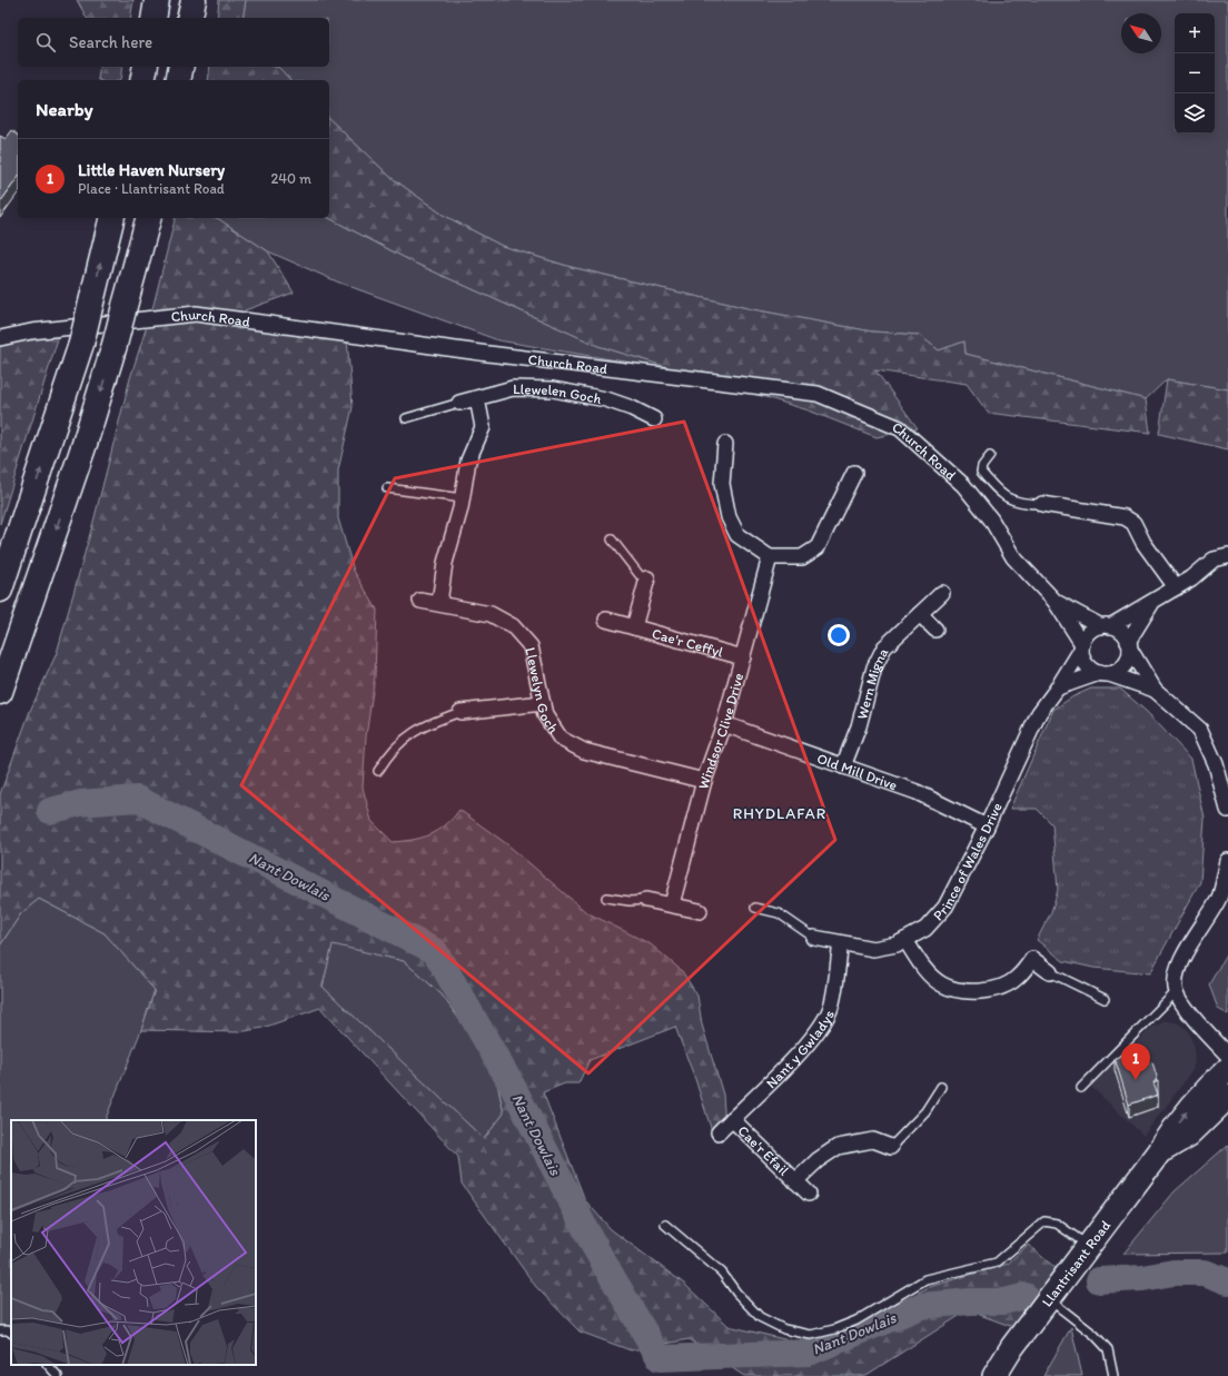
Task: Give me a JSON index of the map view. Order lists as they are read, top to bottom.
{
  "streets": {
    "main road": ["Llantrisant Road"],
    "street": [
      "Church Road",
      "Llewelen Goch",
      "Cae'r Ceffyl",
      "Wern Migna",
      "Llewelyn Goch",
      "Windsor Clive Drive",
      "Old Mill Drive",
      "Prince of Wales Drive",
      "Nant y Gwladys",
      "Cae'r Efail"
    ]
  },
  "crossings": [
    ["Church Road", "Prince of Wales Drive"],
    ["Cae'r Ceffyl", "Windsor Clive Drive"],
    ["Wern Migna", "Old Mill Drive"],
    ["Llewelyn Goch", "Windsor Clive Drive"],
    ["Windsor Clive Drive", "Old Mill Drive"],
    ["Old Mill Drive", "Prince of Wales Drive"],
    ["Prince of Wales Drive", "Nant y Gwladys"],
    ["Nant y Gwladys", "Cae'r Efail"]
  ],
  "districts": ["RHYDLAFAR"],
  "water": ["Nant Dowlais"],
  "north": "top left",
  "page": {
    "map_buttons": ["+", "−"],
    "search": "Search here",
    "heading": "Nearby",
    "list": [
      {
        "mark": "1",
        "name": "Little Haven Nursery",
        "note": "Place · Llantrisant Road",
        "value": "240 m"
      }
    ],
    "pins": "1"
  }
}
